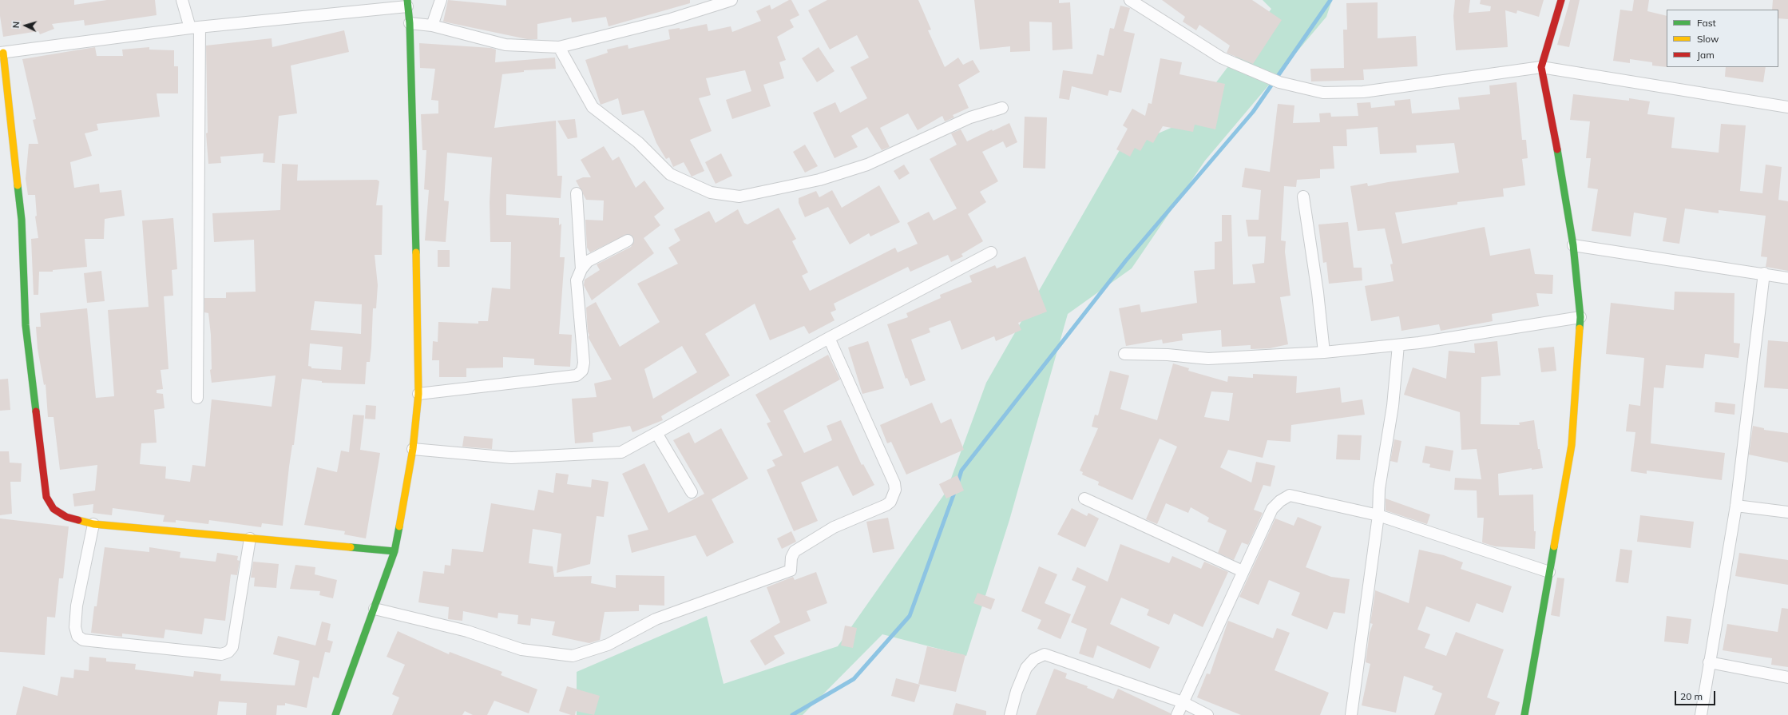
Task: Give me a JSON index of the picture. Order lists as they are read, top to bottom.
{
  "legend": ["Fast", "Slow", "Jam"],
  "scale_bar": "20 m",
  "north": "left"
}
